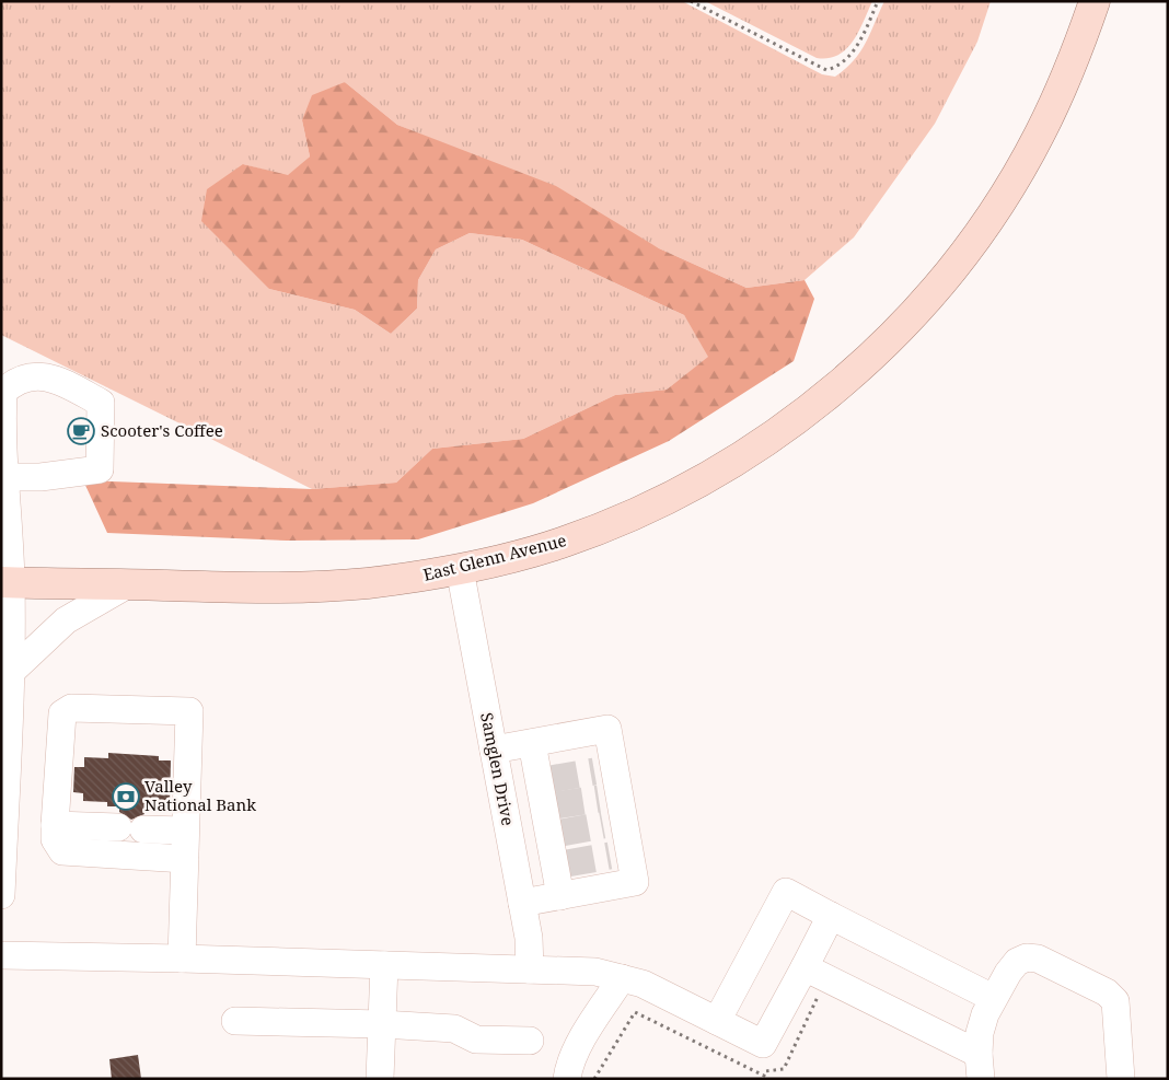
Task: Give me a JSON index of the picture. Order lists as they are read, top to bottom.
{
  "streets": {
    "main road": ["East Glenn Avenue"],
    "street": ["Samglen Drive"]
  },
  "crossings": [
    ["East Glenn Avenue", "Samglen Drive"]
  ],
  "places": {
    "cafe": ["Scooter's Coffee"],
    "bank": ["Valley National Bank"]
  }
}
